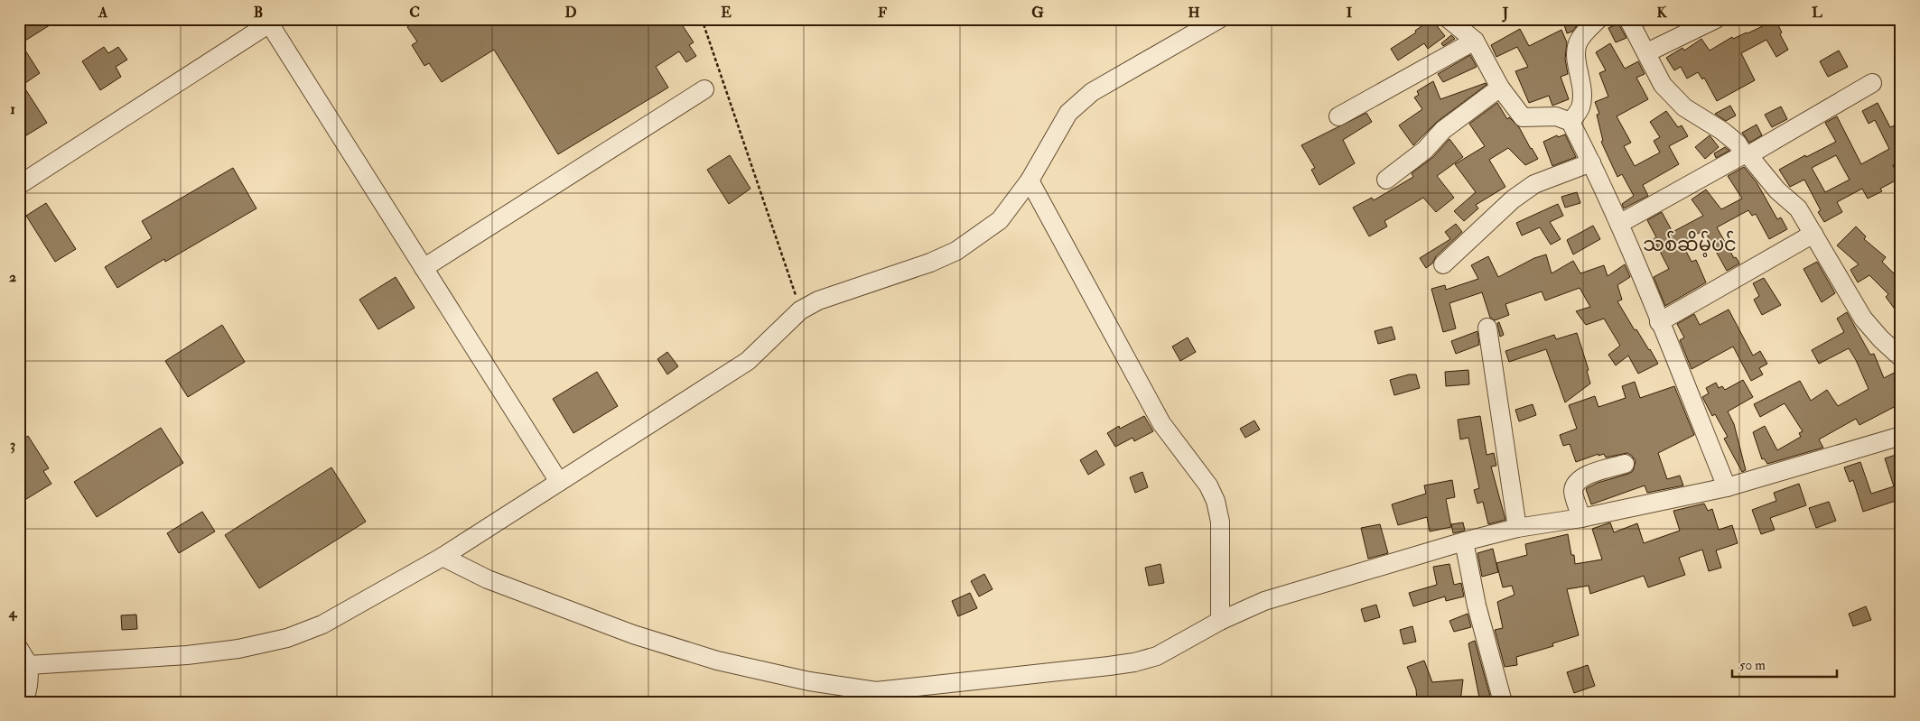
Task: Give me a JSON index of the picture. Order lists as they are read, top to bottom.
{
  "districts": ["သစ်ဆိမ့်ပင်"],
  "scale_bar": "50 m",
  "grid": {
    "columns": [
      "A",
      "B",
      "C",
      "D",
      "E",
      "F",
      "G",
      "H",
      "I",
      "J",
      "K",
      "L"
    ],
    "rows": [
      "1",
      "2",
      "3",
      "4"
    ]
  }
}
